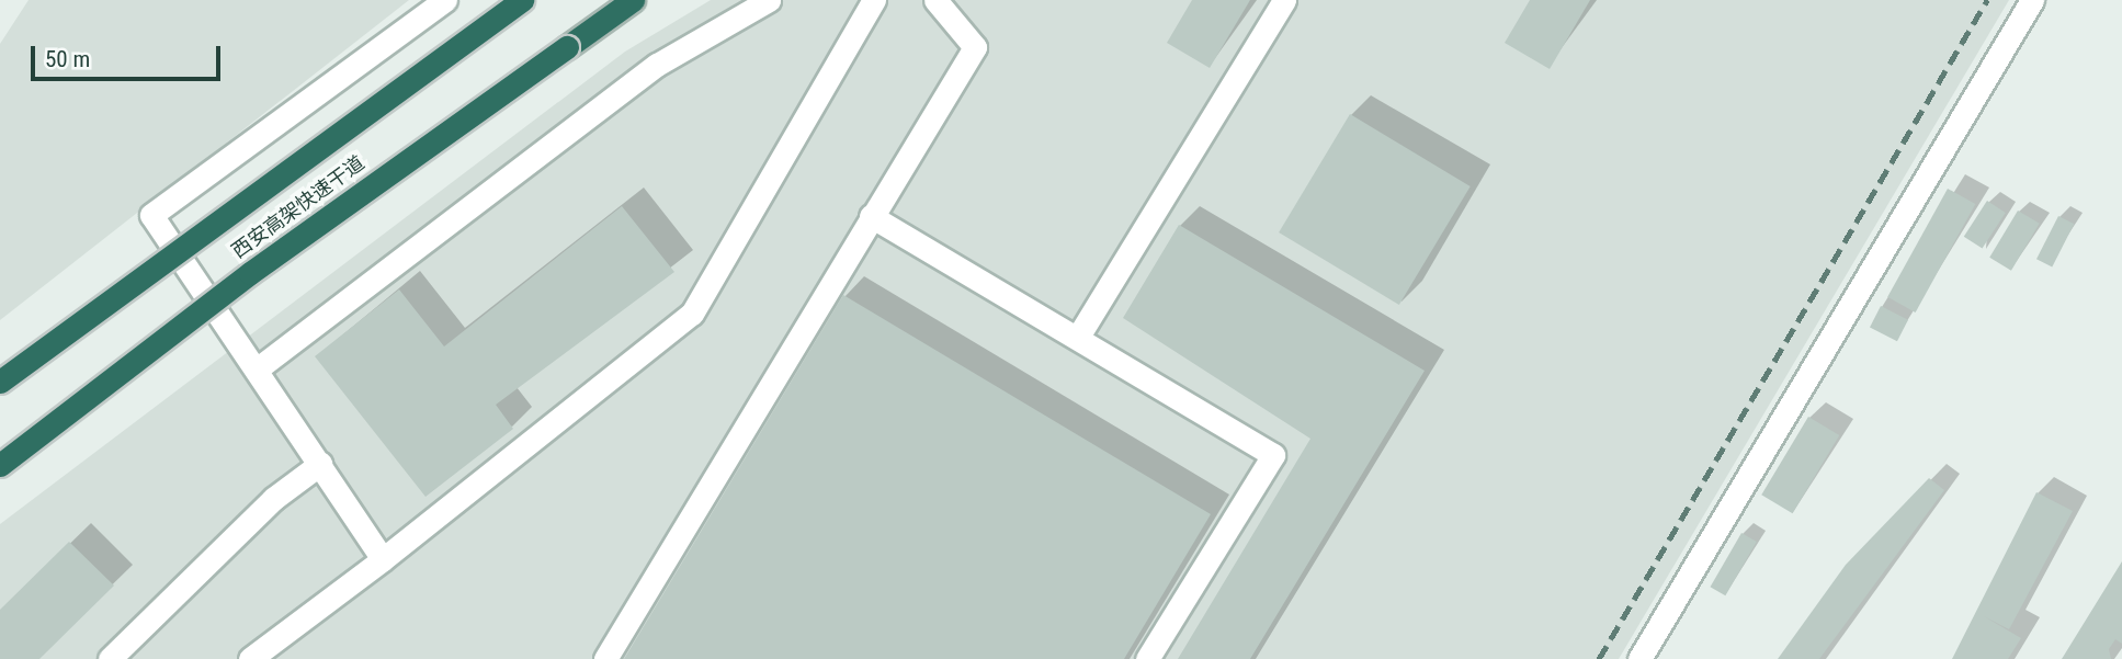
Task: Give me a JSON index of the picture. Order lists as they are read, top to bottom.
{
  "streets": {
    "highway": ["西安高架快速干道"]
  },
  "scale_bar": "50 m"
}
